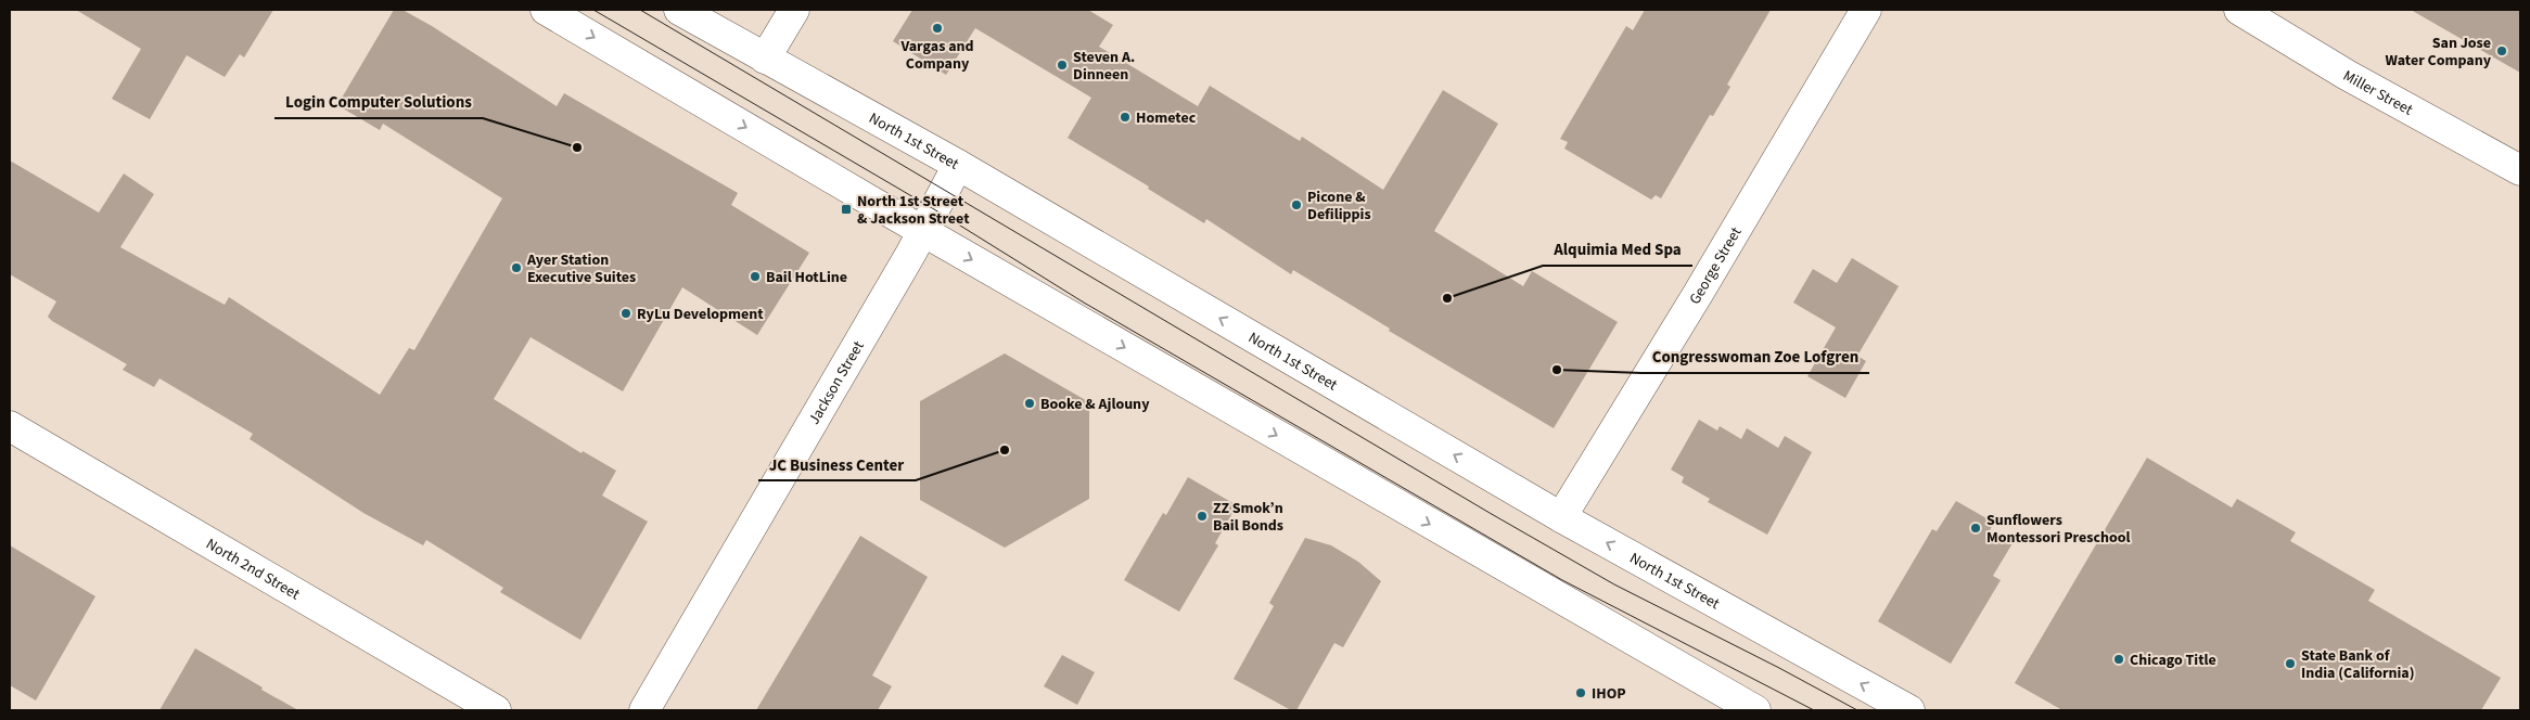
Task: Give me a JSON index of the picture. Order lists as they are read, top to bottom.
{
  "streets": {
    "main road": [
      "Miller Street",
      "North 1st Street",
      "George Street",
      "Jackson Street",
      "North 2nd Street"
    ]
  },
  "crossings": [
    ["North 1st Street", "George Street"],
    ["North 1st Street", "Jackson Street"]
  ],
  "places": {
    "other": [
      "Vargas and Company",
      "San Jose Water Company",
      "Steven A. Dinneen",
      "Hometec",
      "Login Computer Solutions",
      "Picone & Defilippis",
      "Ayer Station Executive Suites",
      "Bail HotLine",
      "Alquimia Med Spa",
      "RyLu Development",
      "Congresswoman Zoe Lofgren",
      "Booke & Ajlouny",
      "JC Business Center",
      "ZZ Smok’n Bail Bonds",
      "Sunflowers Montessori Preschool",
      "Chicago Title",
      "State Bank of India (California)",
      "IHOP"
    ],
    "transit": ["North 1st Street & Jackson Street"]
  }
}
